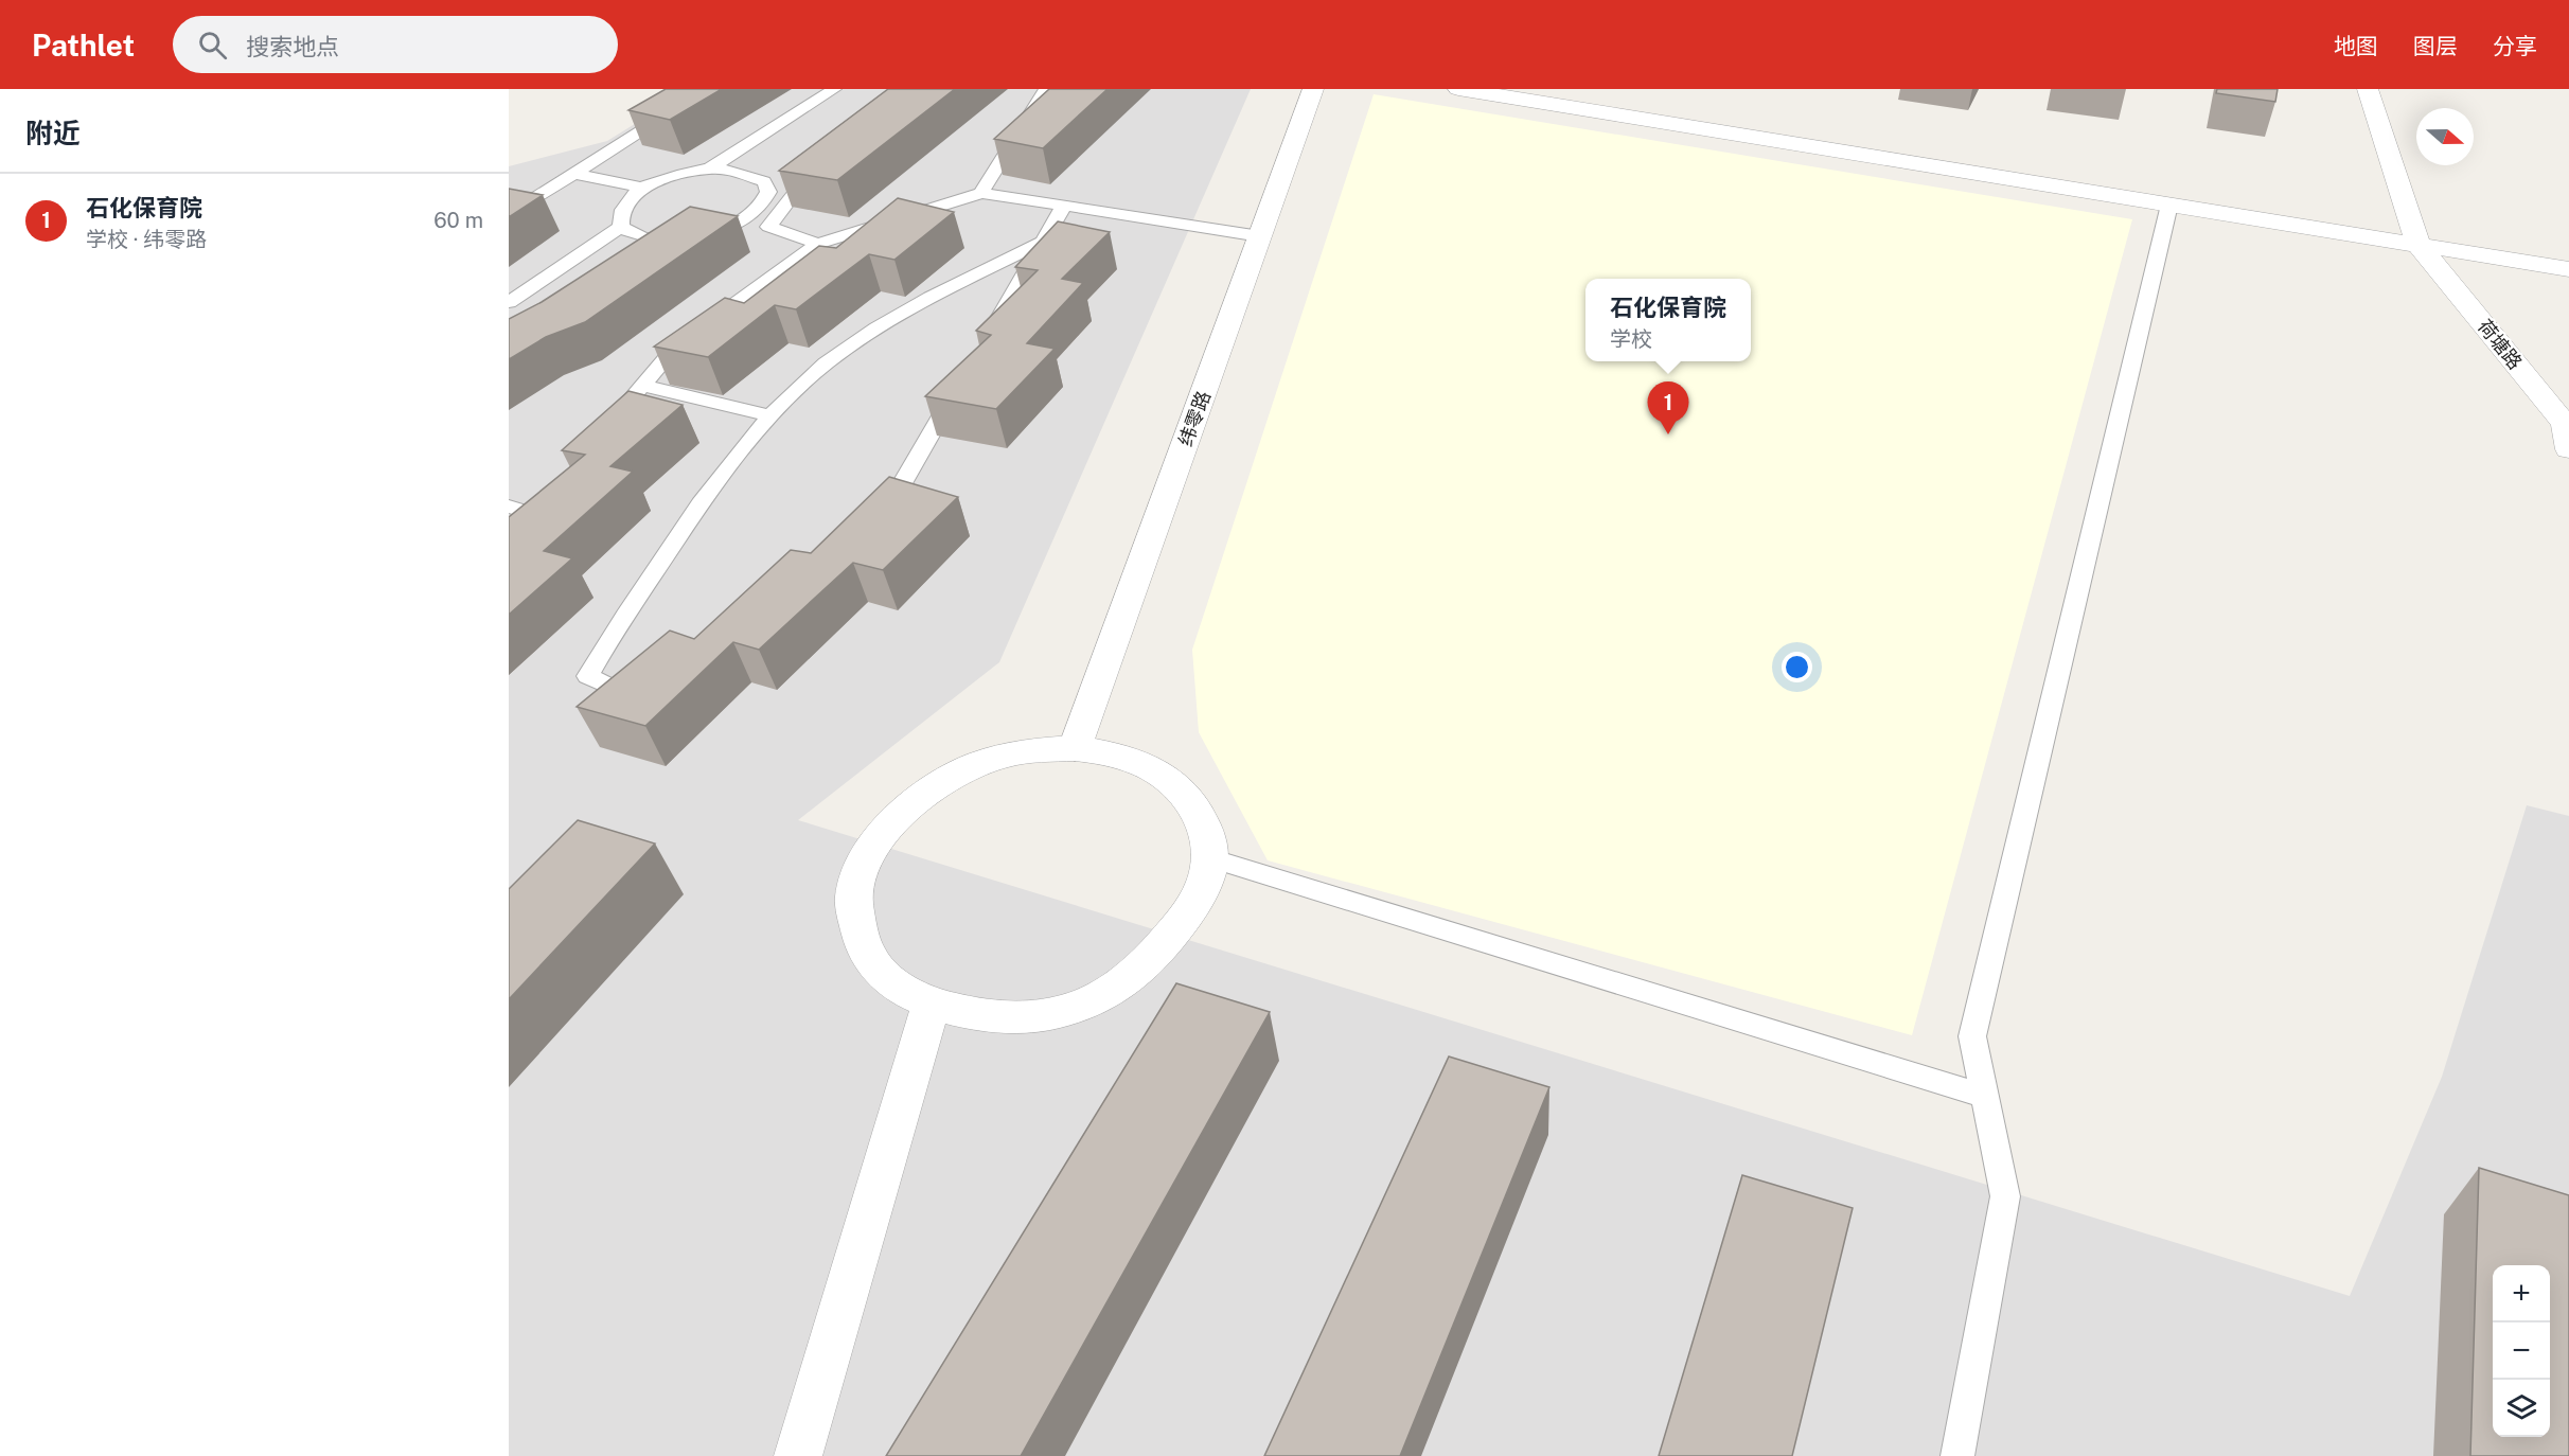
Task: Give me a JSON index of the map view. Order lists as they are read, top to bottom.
{
  "streets": {
    "street": ["荷塘路", "纬零路"]
  },
  "north": "right",
  "page": {
    "header": "Pathlet",
    "search": "搜索地点",
    "nav": ["地图", "图层", "分享"],
    "heading": "附近",
    "list": [
      {
        "mark": "1",
        "name": "石化保育院",
        "note": "学校 · 纬零路",
        "value": "60 m"
      }
    ],
    "popup": ["石化保育院", "学校"],
    "pins": "1",
    "map_buttons": ["+", "−"]
  }
}
